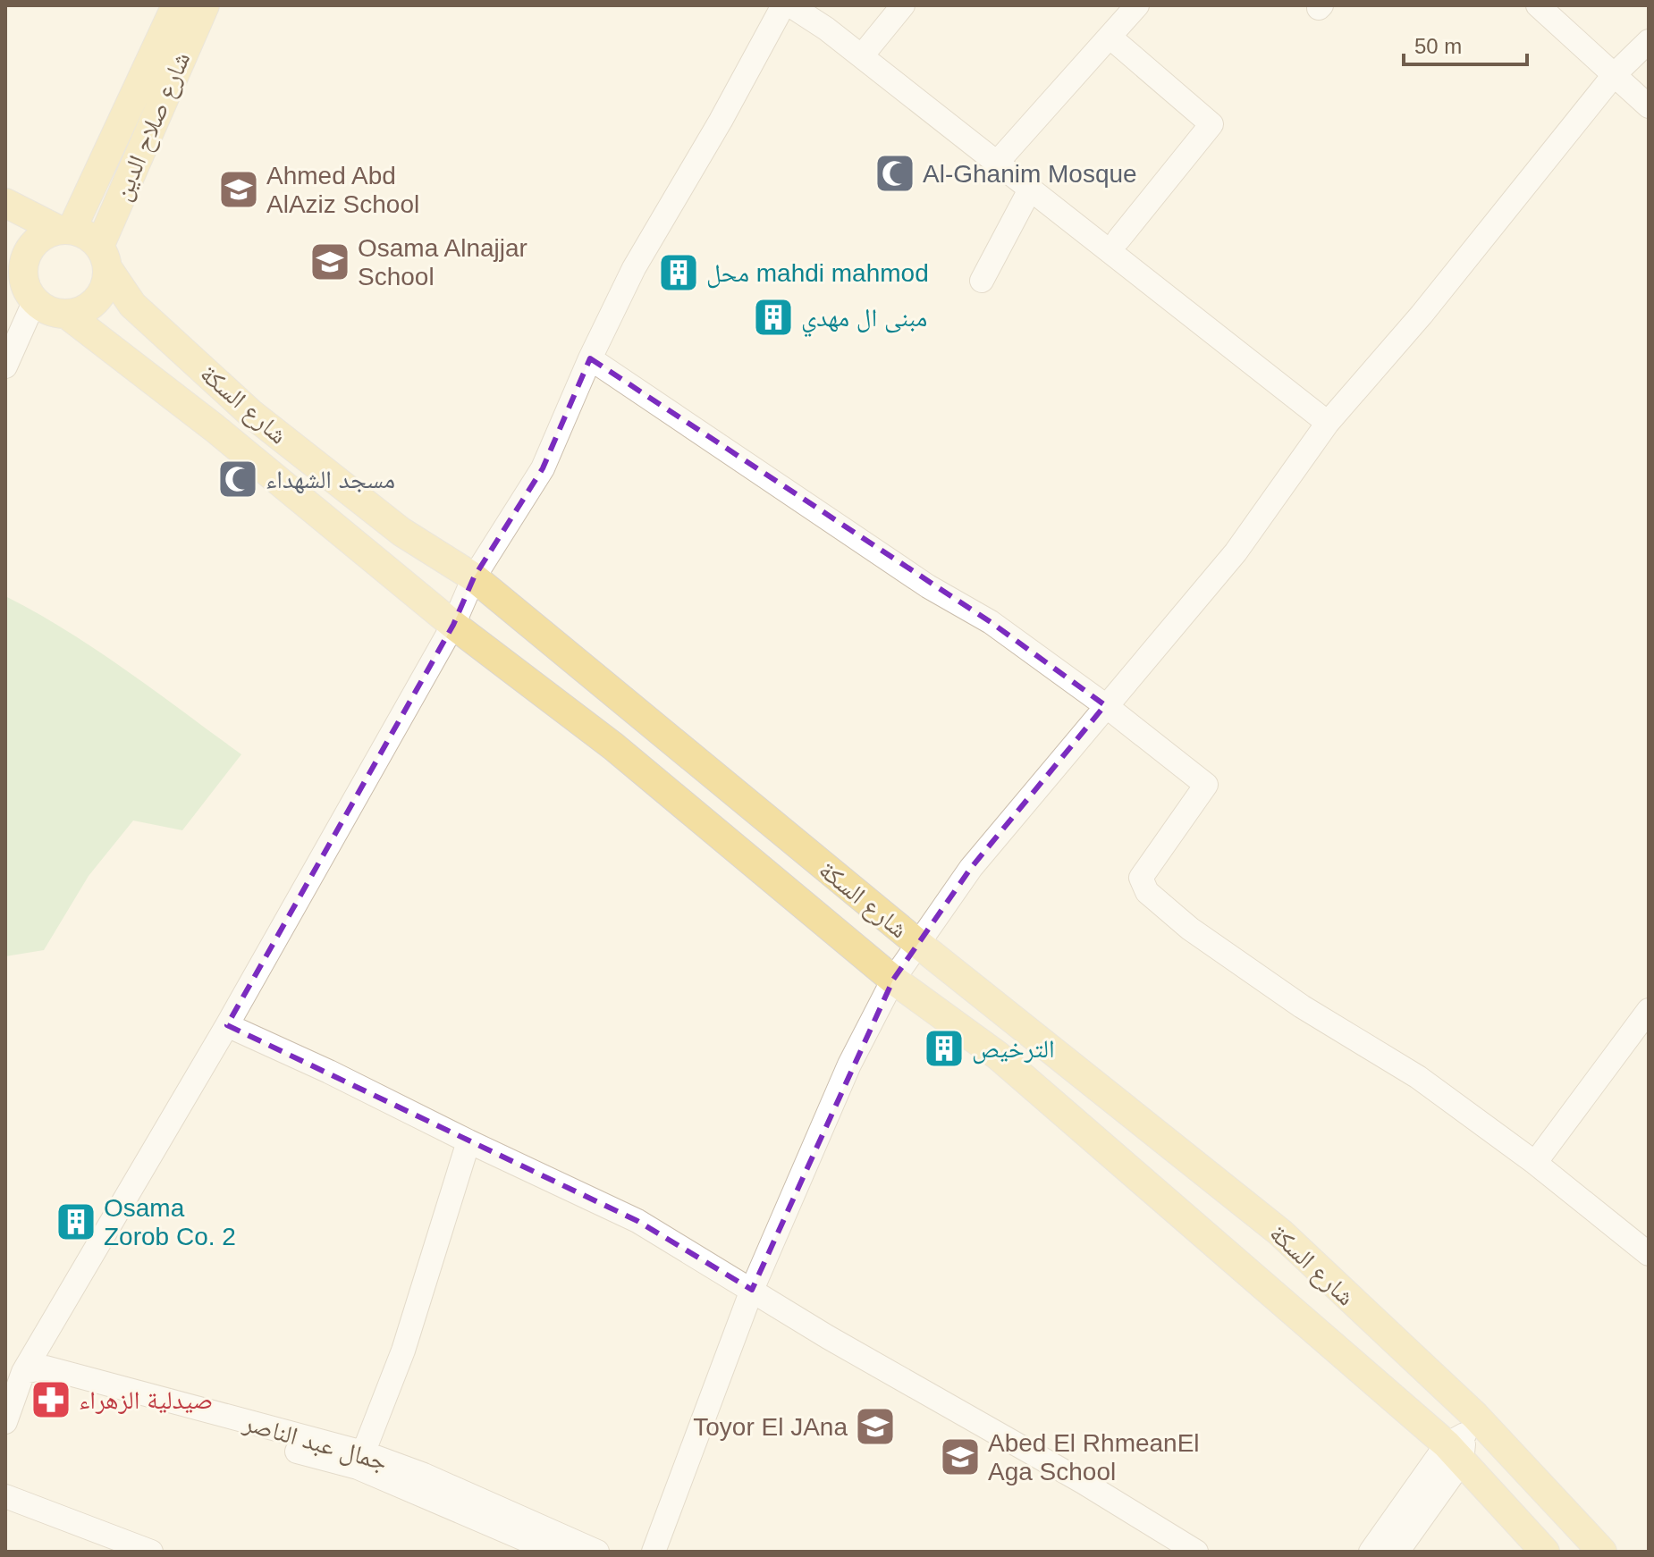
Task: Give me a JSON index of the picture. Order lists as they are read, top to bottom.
{
  "streets": {
    "main road": ["شارع صلاح الدين", "شارع السكة"],
    "street": ["جمال عبد الناصر"]
  },
  "crossings": [
    ["شارع صلاح الدين", "شارع السكة"]
  ],
  "places": {
    "mosque": ["Al-Ghanim Mosque", "مسجد الشهداء"],
    "school or university": [
      "Ahmed Abd AlAziz School",
      "Osama Alnajjar School",
      "Toyor El JAna",
      "Abed El RhmeanEl Aga School"
    ],
    "building": [
      "محل mahdi mahmod",
      "مبنى ال مهدي",
      "الترخيص",
      "Osama Zorob Co. 2"
    ],
    "pharmacy": ["صيدلية الزهراء"]
  },
  "scale_bar": "50 m"
}
